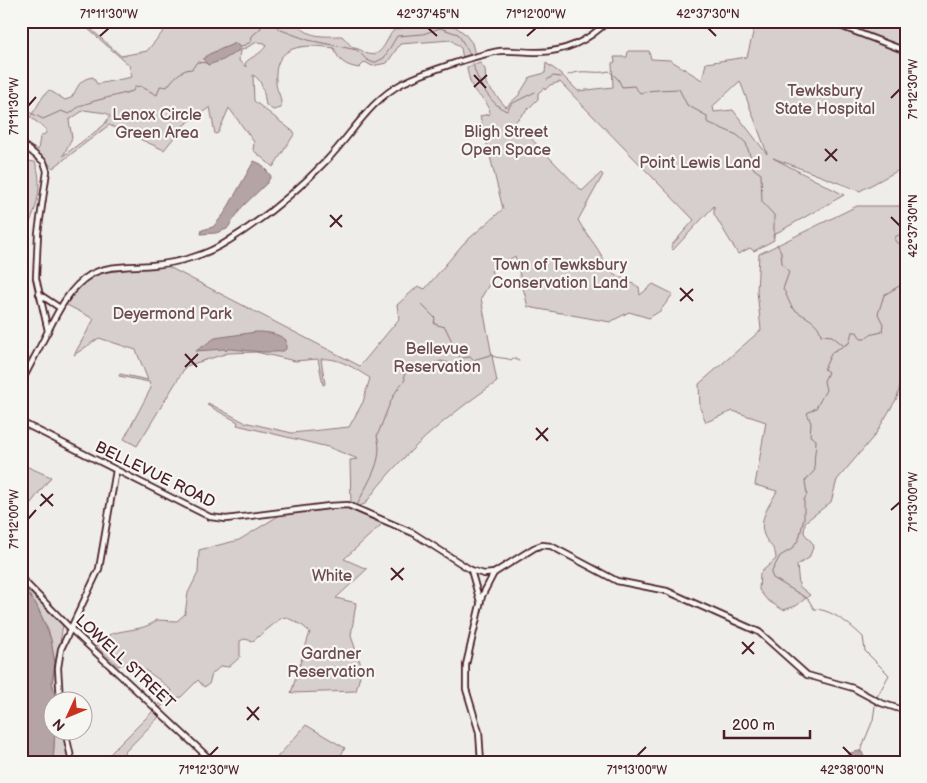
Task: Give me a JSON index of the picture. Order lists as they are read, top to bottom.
{
  "streets": {
    "street": ["BELLEVUE ROAD", "LOWELL STREET"]
  },
  "parks": [
    "Tewksbury State Hospital",
    "Lenox Circle Green Area",
    "Bligh Street Open Space",
    "Point Lewis Land",
    "Town of Tewksbury Conservation Land",
    "Deyermond Park",
    "Bellevue Reservation",
    "White",
    "Gardner Reservation"
  ],
  "scale_bar": "200 m",
  "north": "bottom left",
  "coordinates": [
    "71°11'30\"W",
    "42°37'45\"N",
    "71°12'00\"W",
    "42°37'30\"N",
    "71°12'30\"W",
    "71°13'00\"W",
    "42°38'00\"N"
  ]
}
